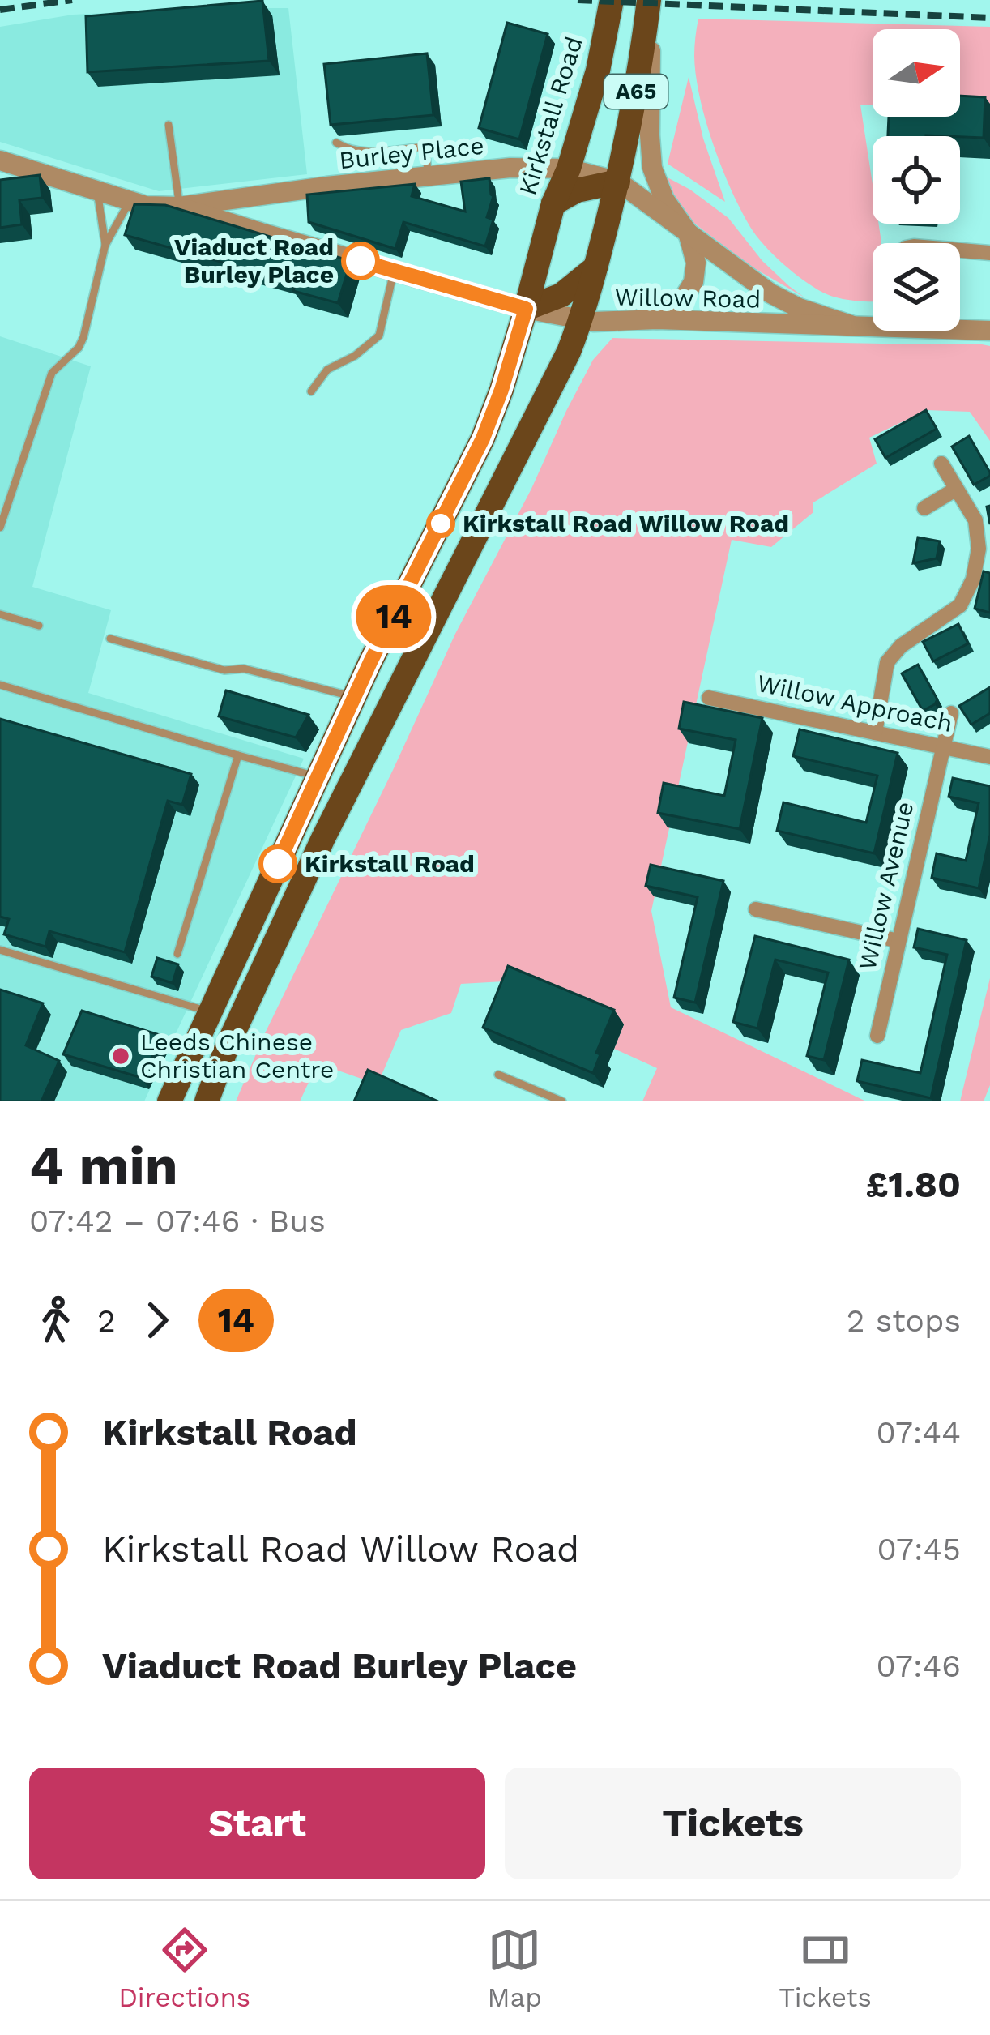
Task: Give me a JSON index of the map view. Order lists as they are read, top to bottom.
{
  "streets": {
    "main road": ["A65", "Kirkstall Road"],
    "street": [
      "Burley Place",
      "Willow Road",
      "Willow Approach",
      "Willow Avenue"
    ]
  },
  "crossings": [
    ["A65", "Burley Place"],
    ["A65", "Willow Road"],
    ["Kirkstall Road", "Burley Place"],
    ["Kirkstall Road", "Willow Road"],
    ["Burley Place", "Willow Road"],
    ["Willow Approach", "Willow Avenue"]
  ],
  "places": [
    "Viaduct Road Burley Place",
    "Kirkstall Road Willow Road",
    "Kirkstall Road",
    "Leeds Chinese Christian Centre"
  ],
  "lines": ["bus line 14"],
  "north": "right",
  "page": {
    "on_map": "14",
    "heading": ["4 min", "07:42 – 07:46 · Bus", "£1.80"],
    "legs": ["2", "14", "2 stops"],
    "list": [
      {
        "name": "Kirkstall Road",
        "value": "07:44"
      },
      {
        "name": "Kirkstall Road Willow Road",
        "value": "07:45"
      },
      {
        "name": "Viaduct Road Burley Place",
        "value": "07:46"
      }
    ],
    "buttons": ["Start", "Tickets"],
    "tabs": ["Directions", "Map", "Tickets"]
  }
}
